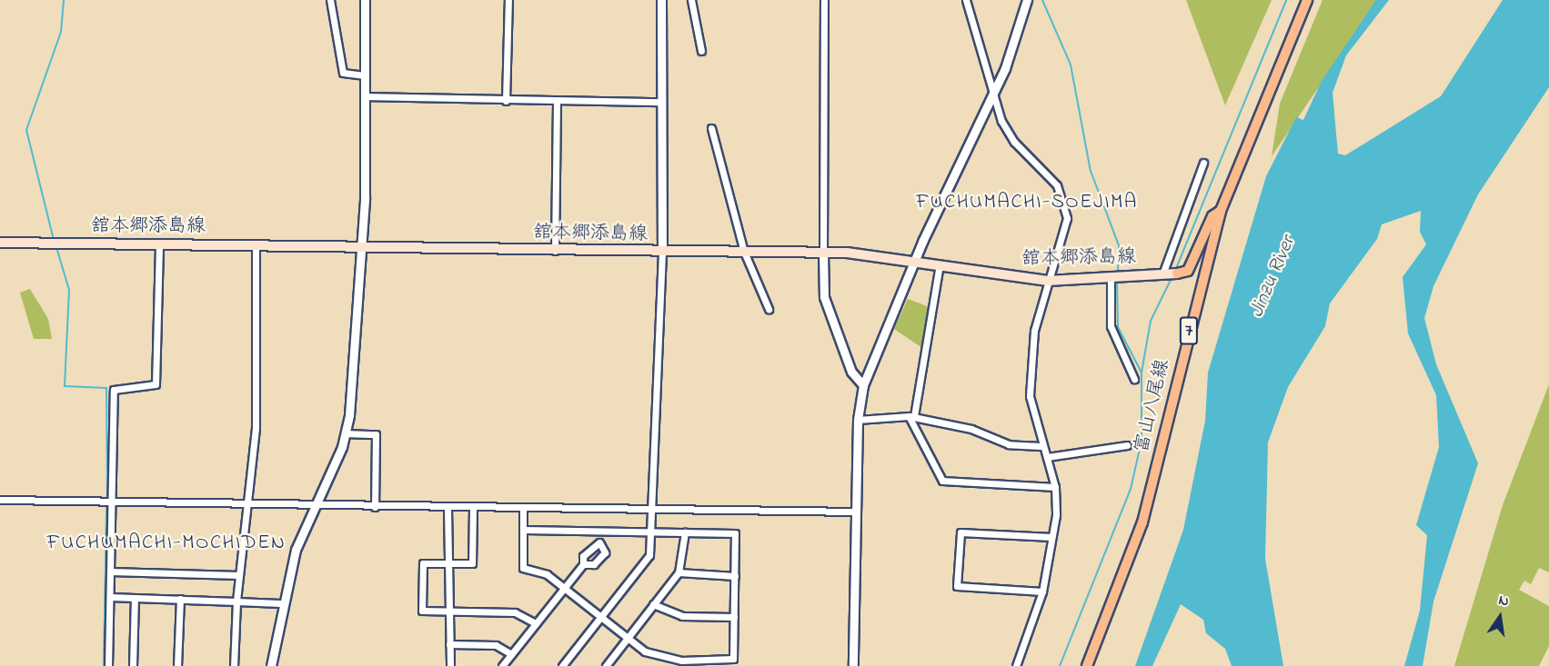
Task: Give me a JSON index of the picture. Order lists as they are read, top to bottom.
{
  "streets": {
    "main road": ["舘本郷添島線", "7", "富山八尾線"]
  },
  "districts": ["FUCHUMACHI-SOEJIMA", "FUCHUMACHI-MOCHIDEN"],
  "water": ["Jinzu River"],
  "north": "top"
}
